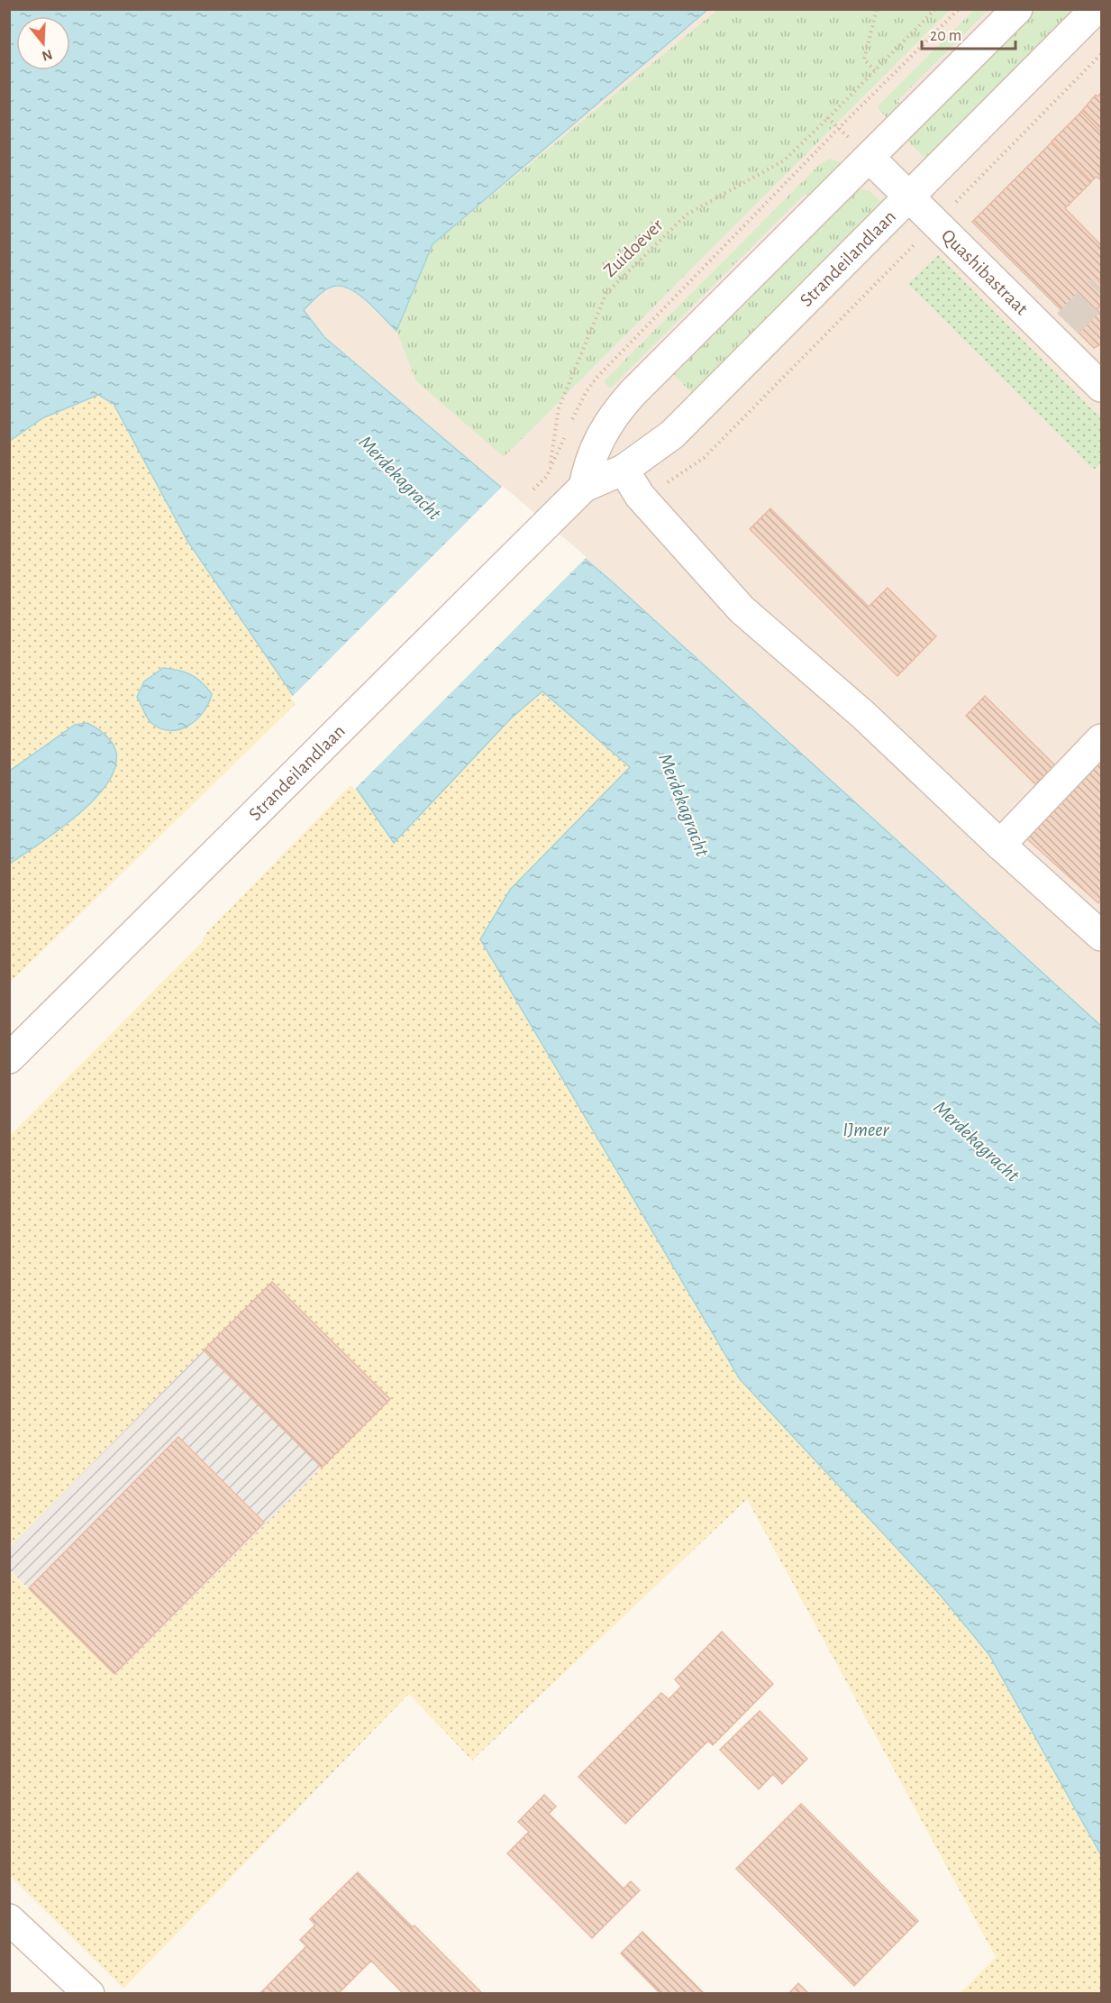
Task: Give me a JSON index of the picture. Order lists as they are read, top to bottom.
{
  "streets": {
    "street": ["Strandeilandlaan", "Quashibastraat"],
    "path": ["Zuidoever"]
  },
  "crossings": [
    ["Strandeilandlaan", "Quashibastraat"]
  ],
  "water": ["Merdekagracht", "IJmeer"],
  "scale_bar": "20 m",
  "north": "bottom"
}
